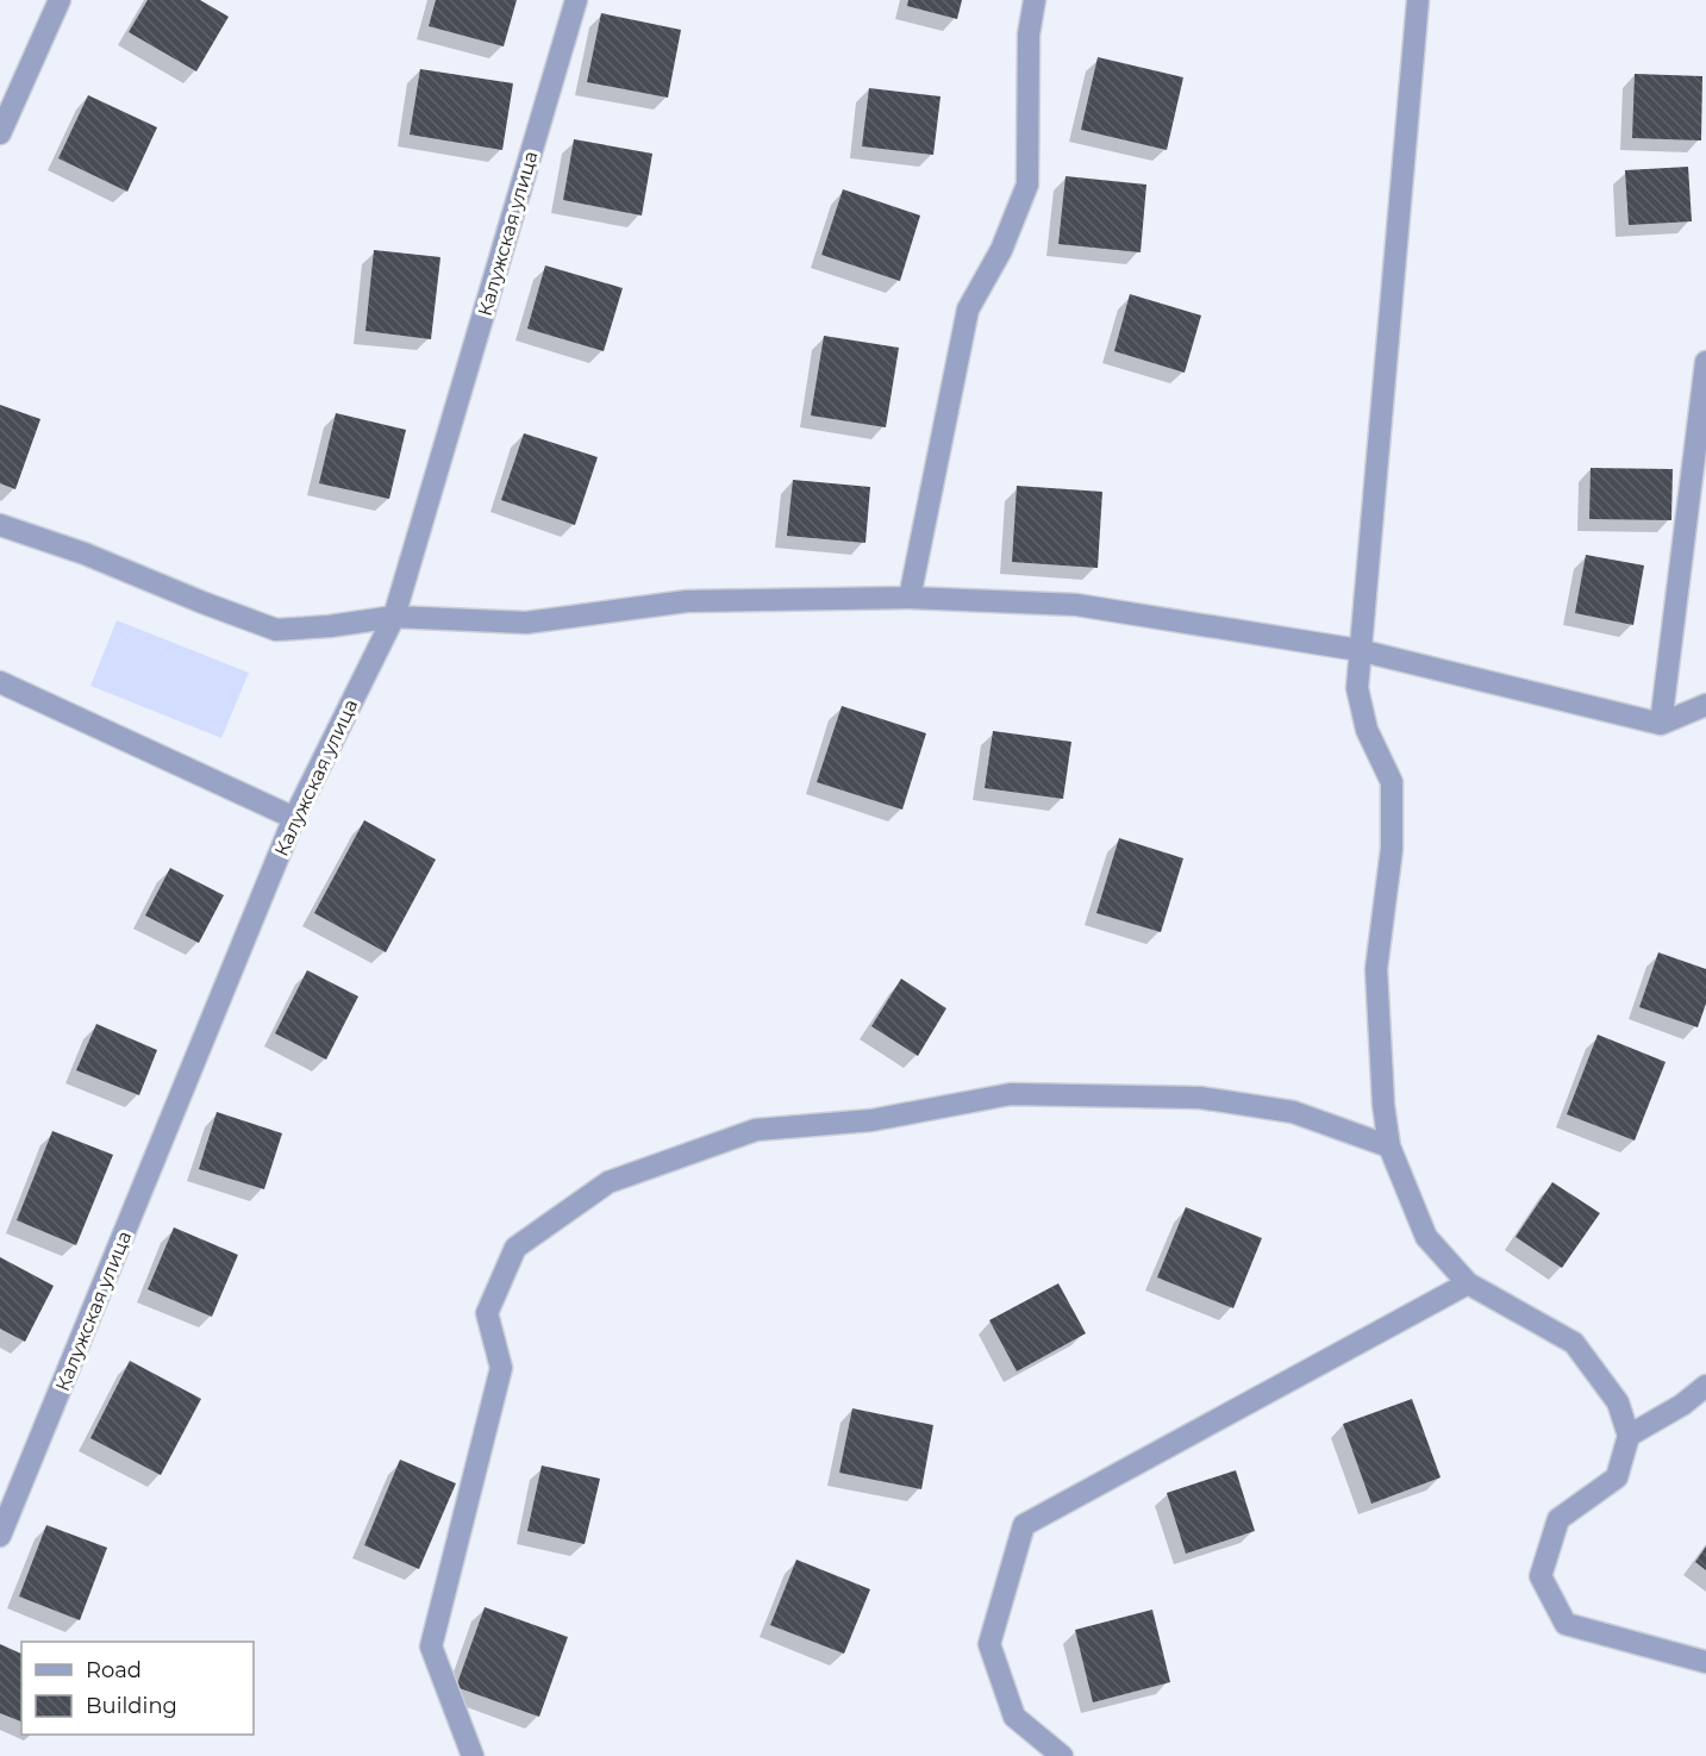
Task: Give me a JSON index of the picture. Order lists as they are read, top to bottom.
{
  "streets": {
    "street": ["Калужская улица"]
  },
  "legend": ["Road", "Building"]
}
